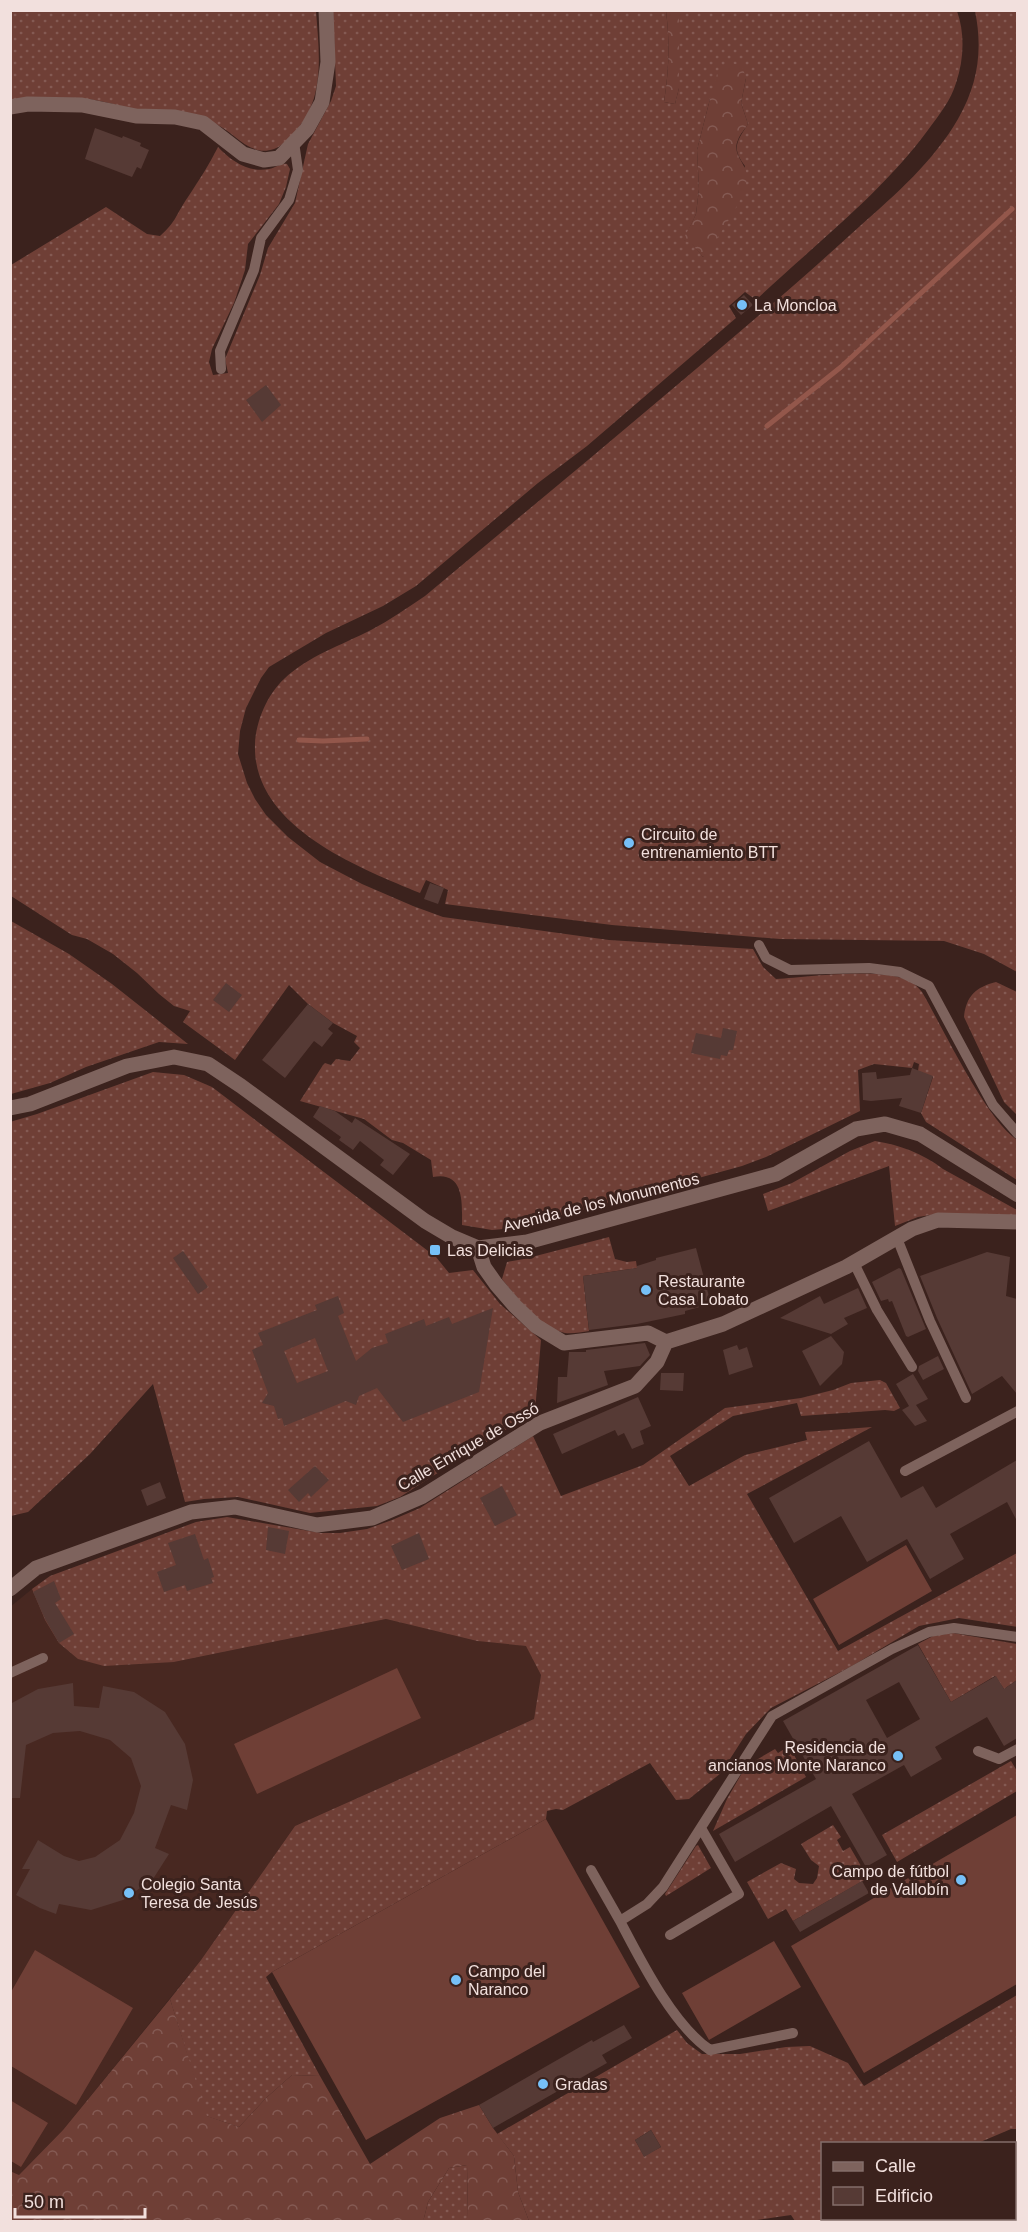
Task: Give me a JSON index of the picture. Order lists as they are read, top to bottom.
{
  "streets": {
    "street": ["Avenida de los Monumentos", "Calle Enrique de Ossó"]
  },
  "places": {
    "other": [
      "La Moncloa",
      "Circuito de entrenamiento BTT",
      "Restaurante Casa Lobato",
      "Residencia de ancianos Monte Naranco",
      "Campo de fútbol de Vallobín",
      "Colegio Santa Teresa de Jesús",
      "Campo del Naranco",
      "Gradas"
    ],
    "transit": ["Las Delicias"]
  },
  "legend": ["Calle", "Edificio"],
  "scale_bar": "50 m"
}
